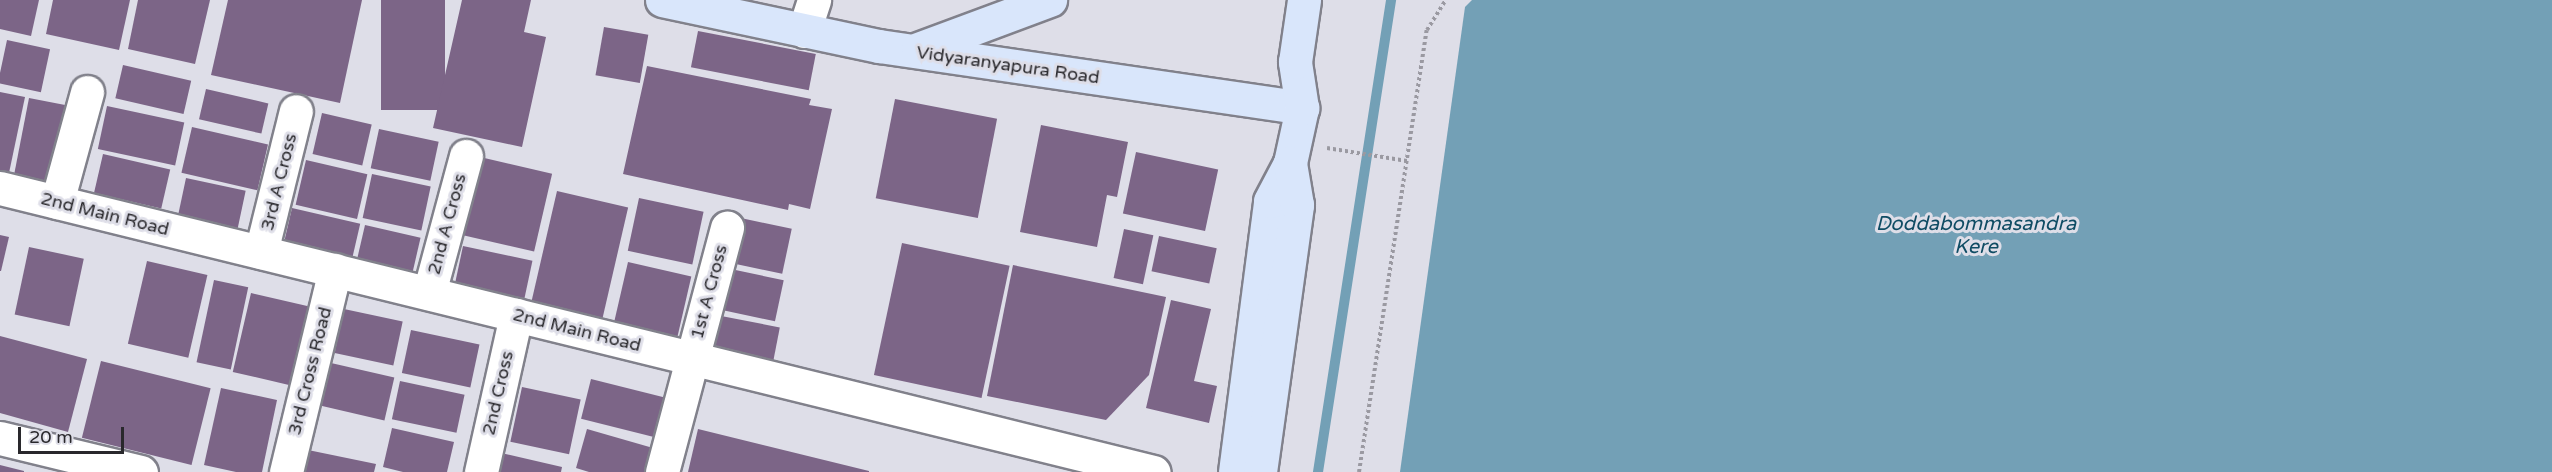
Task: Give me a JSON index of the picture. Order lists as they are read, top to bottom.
{
  "streets": {
    "main road": ["Vidyaranyapura Road"],
    "street": [
      "3rd A Cross",
      "2nd Main Road",
      "2nd A Cross",
      "1st A Cross",
      "3rd Cross Road",
      "2nd Cross"
    ]
  },
  "crossings": [
    ["3rd A Cross", "2nd Main Road"],
    ["2nd Main Road", "2nd A Cross"],
    ["2nd Main Road", "1st A Cross"],
    ["2nd Main Road", "3rd Cross Road"],
    ["2nd Main Road", "2nd Cross"]
  ],
  "water": ["Doddabommasandra Kere"],
  "scale_bar": "20 m"
}
